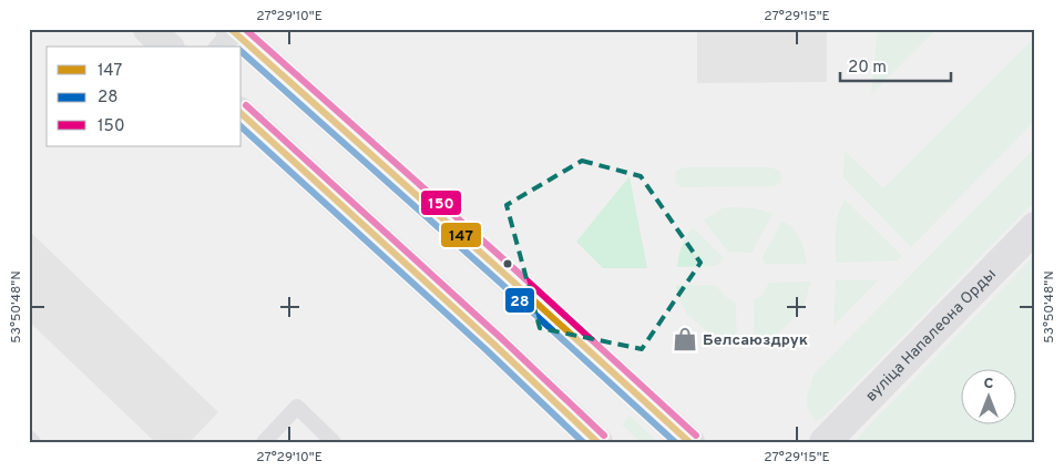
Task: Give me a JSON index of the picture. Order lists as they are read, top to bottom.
{
  "streets": {
    "street": ["вуліца Напалеона Орды"]
  },
  "places": {
    "shop": ["Белсаюздрук"]
  },
  "lines": ["transit line 147", "transit line 150", "transit line 28"],
  "legend": ["147", "28", "150"],
  "scale_bar": "20 m",
  "north": "top",
  "coordinates": ["27°29'10\"E", "27°29'15\"E", "53°50'48\"N"]
}
